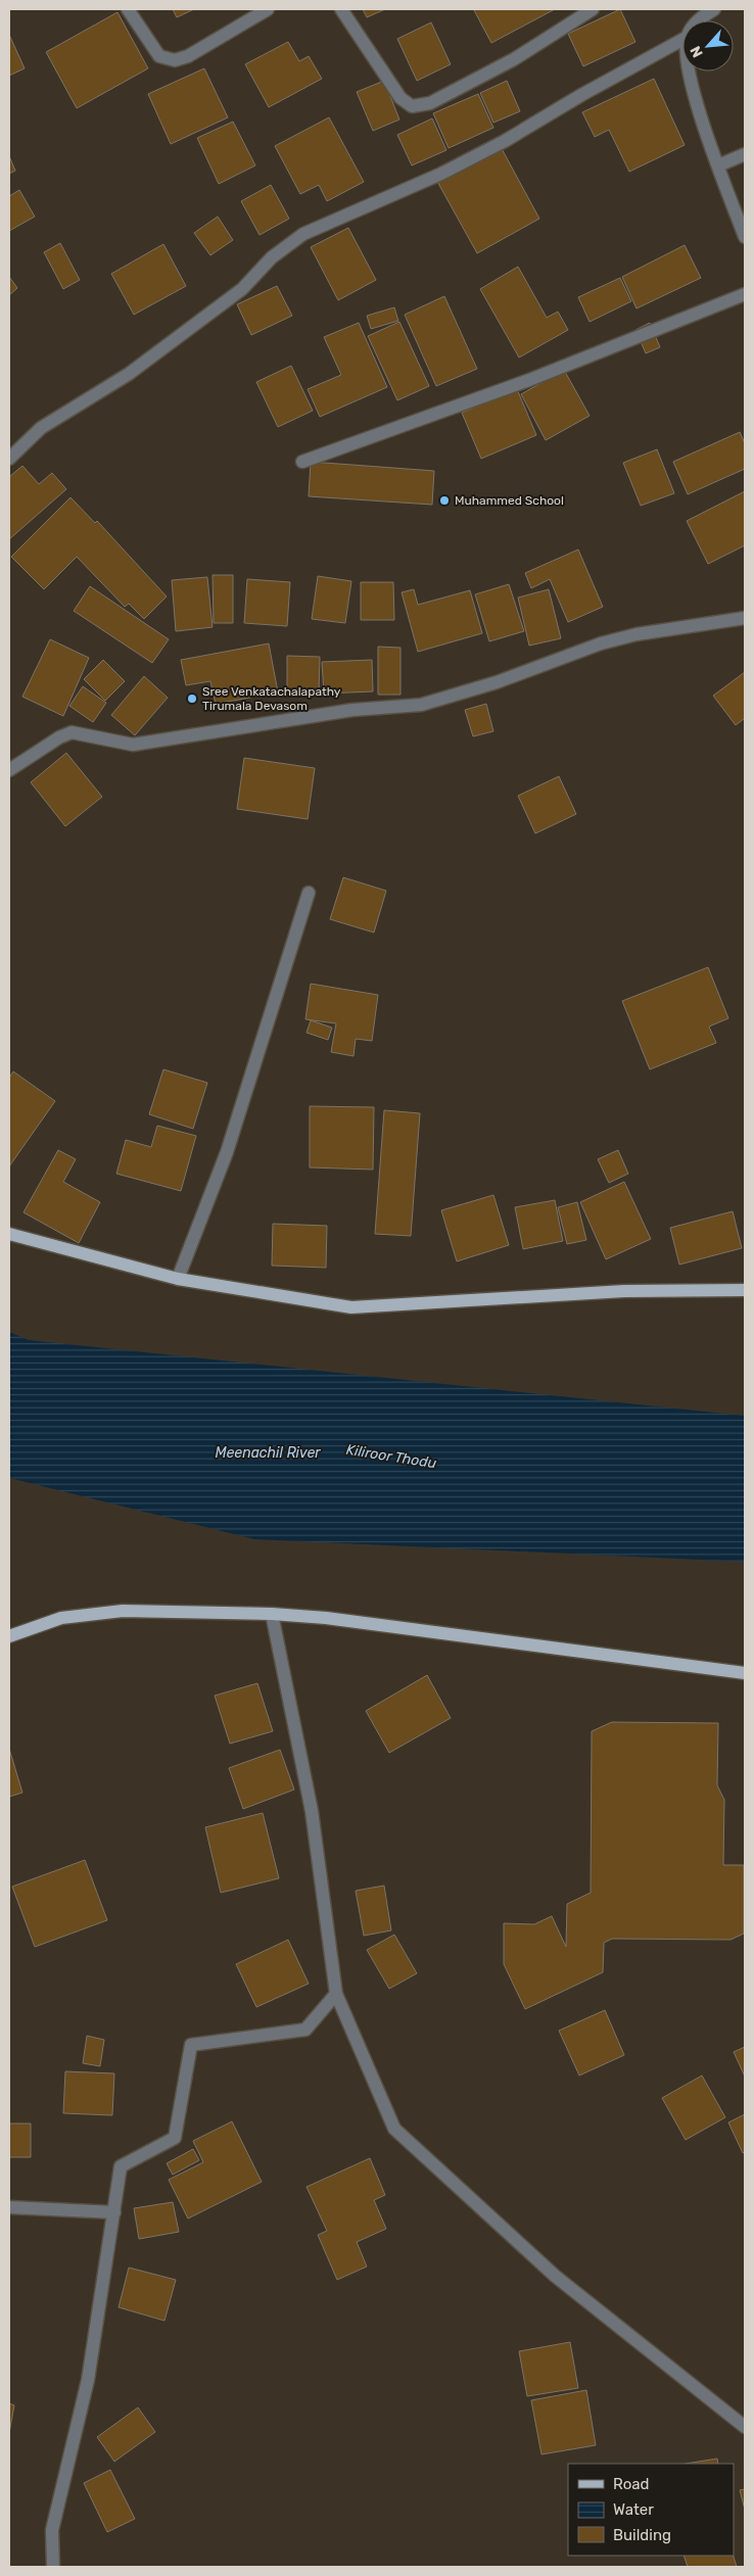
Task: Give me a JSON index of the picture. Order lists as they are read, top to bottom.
{
  "water": ["Meenachil River", "Kiliroor Thodu"],
  "places": ["Muhammed School", "Sree Venkatachalapathy Tirumala Devasom"],
  "legend": ["Road", "Water", "Building"],
  "north": "bottom left"
}
